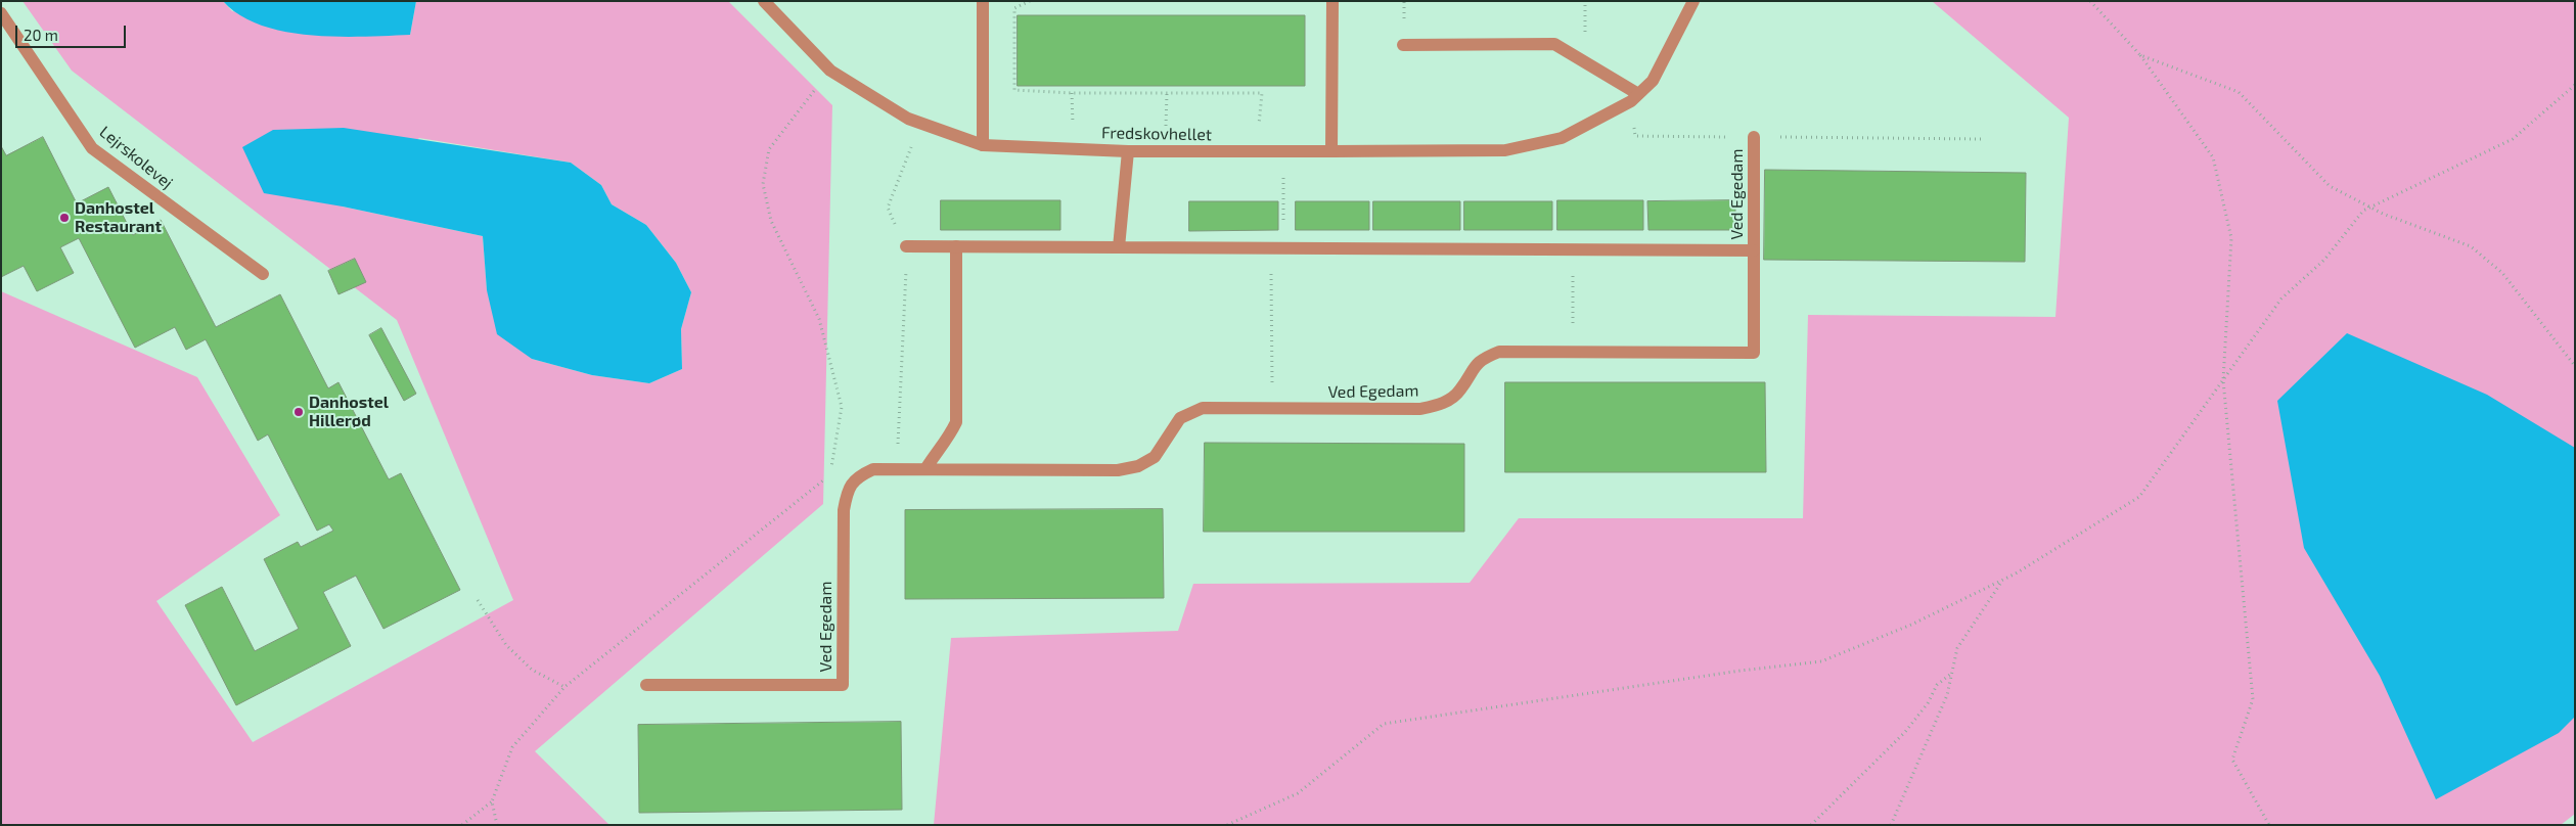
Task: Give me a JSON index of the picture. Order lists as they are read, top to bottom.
{
  "streets": {
    "street": ["Fredskovhellet", "Lejrskolevej", "Ved Egedam"]
  },
  "places": ["Danhostel Restaurant", "Danhostel Hillerød"],
  "scale_bar": "20 m"
}
